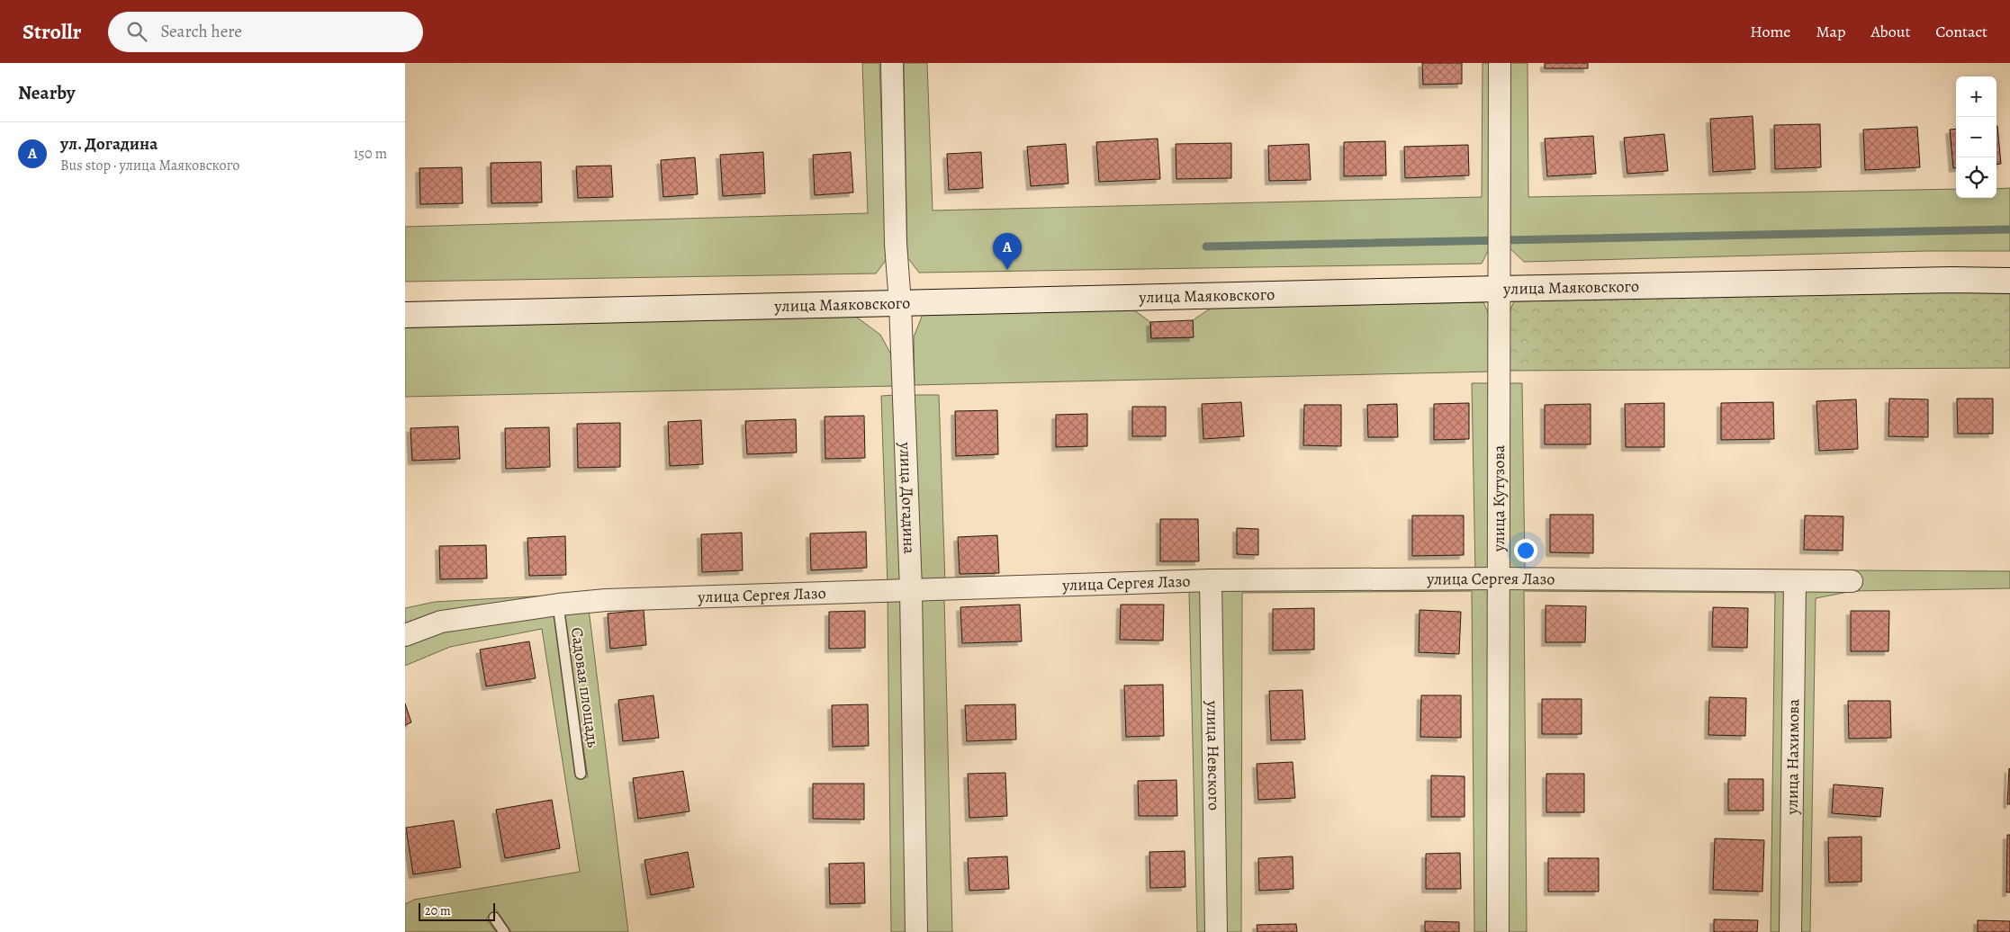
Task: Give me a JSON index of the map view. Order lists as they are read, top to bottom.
{
  "streets": {
    "main road": ["улица Маяковского"],
    "street": [
      "улица Догадина",
      "улица Кутузова",
      "улица Сергея Лазо",
      "улица Невского",
      "улица Нахимова"
    ],
    "lane": ["Садовая площадь"]
  },
  "crossings": [
    ["улица Маяковского", "улица Догадина"],
    ["улица Маяковского", "улица Кутузова"],
    ["улица Догадина", "улица Сергея Лазо"],
    ["улица Кутузова", "улица Сергея Лазо"],
    ["улица Сергея Лазо", "Садовая площадь"],
    ["улица Сергея Лазо", "улица Невского"],
    ["улица Сергея Лазо", "улица Нахимова"]
  ],
  "scale_bar": "20 m",
  "page": {
    "header": "Strollr",
    "search": "Search here",
    "nav": [
      "Home",
      "Map",
      "About",
      "Contact"
    ],
    "heading": "Nearby",
    "map_buttons": ["+", "−"],
    "list": [
      {
        "mark": "A",
        "name": "ул. Догадина",
        "note": "Bus stop · улица Маяковского",
        "value": "150 m"
      }
    ],
    "pins": "A",
    "scale": "20 m"
  }
}
